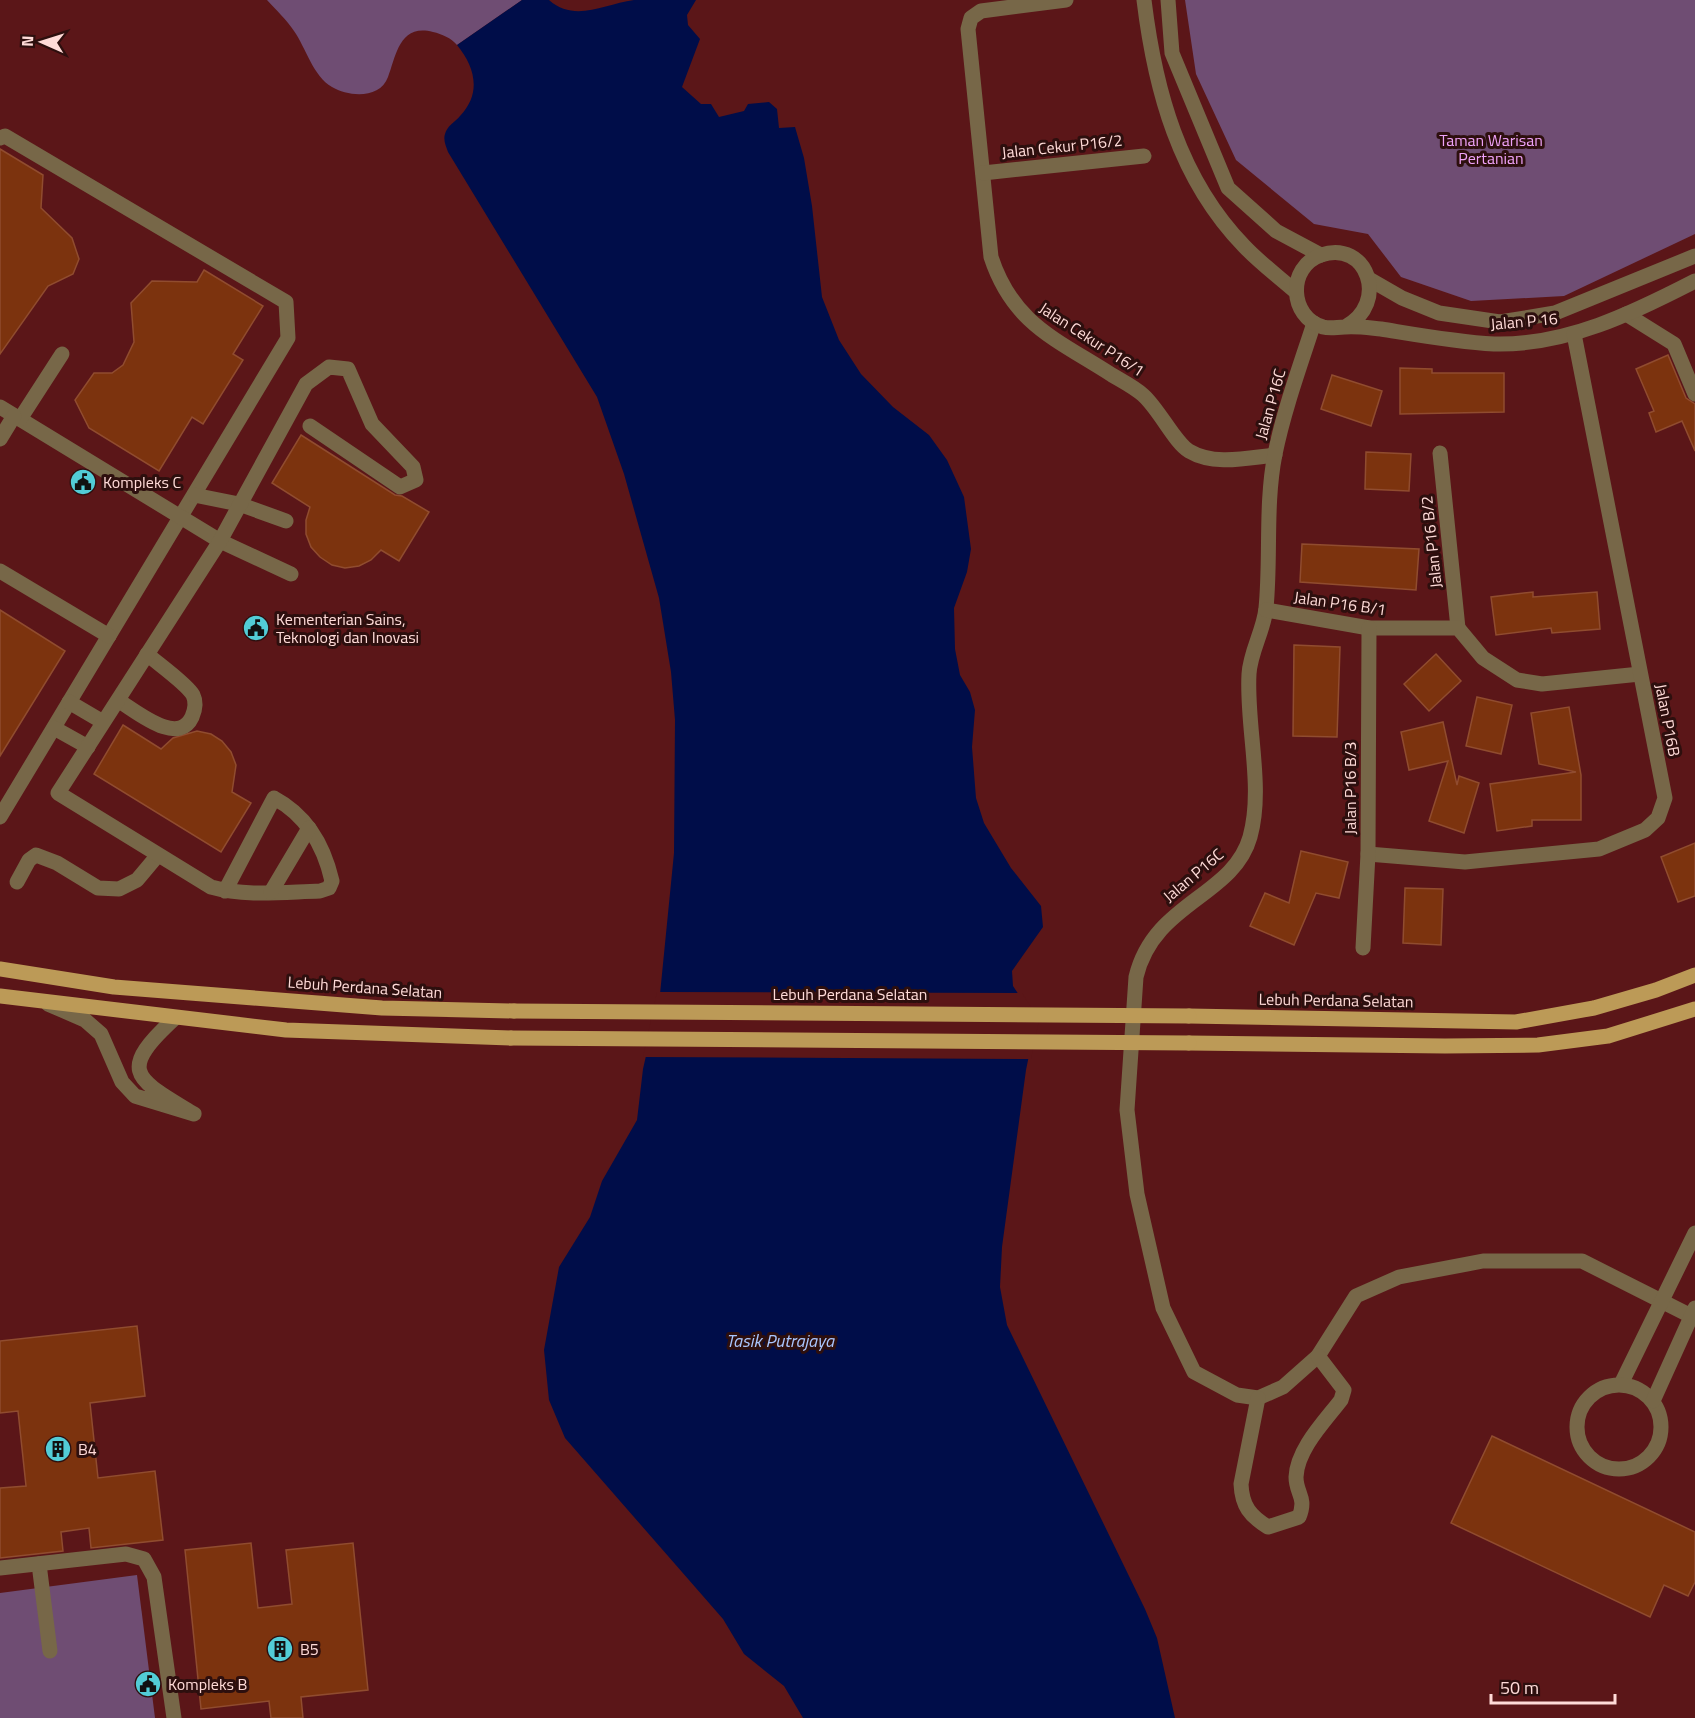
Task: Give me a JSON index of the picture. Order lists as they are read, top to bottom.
{
  "streets": {
    "main road": ["Lebuh Perdana Selatan"],
    "street": [
      "Jalan Cekur P16/2",
      "Jalan P 16",
      "Jalan Cekur P16/1",
      "Jalan P16C",
      "Jalan P16 B/2",
      "Jalan P16 B/1",
      "Jalan P16B",
      "Jalan P16 B/3"
    ]
  },
  "crossings": [
    ["Jalan Cekur P16/2", "Jalan Cekur P16/1"],
    ["Jalan P 16", "Jalan P16C"],
    ["Jalan P 16", "Jalan P16B"],
    ["Jalan Cekur P16/1", "Jalan P16C"],
    ["Jalan P16C", "Jalan P16 B/1"],
    ["Jalan P16 B/2", "Jalan P16 B/1"],
    ["Jalan P16 B/1", "Jalan P16 B/3"],
    ["Jalan P16B", "Jalan P16 B/3"]
  ],
  "water": ["Tasik Putrajaya"],
  "parks": ["Taman Warisan Pertanian"],
  "places": {
    "public building": ["Kompleks C", "Kementerian Sains, Teknologi dan Inovasi", "Kompleks B"],
    "building": ["B4", "B5"]
  },
  "scale_bar": "50 m",
  "north": "left"
}
